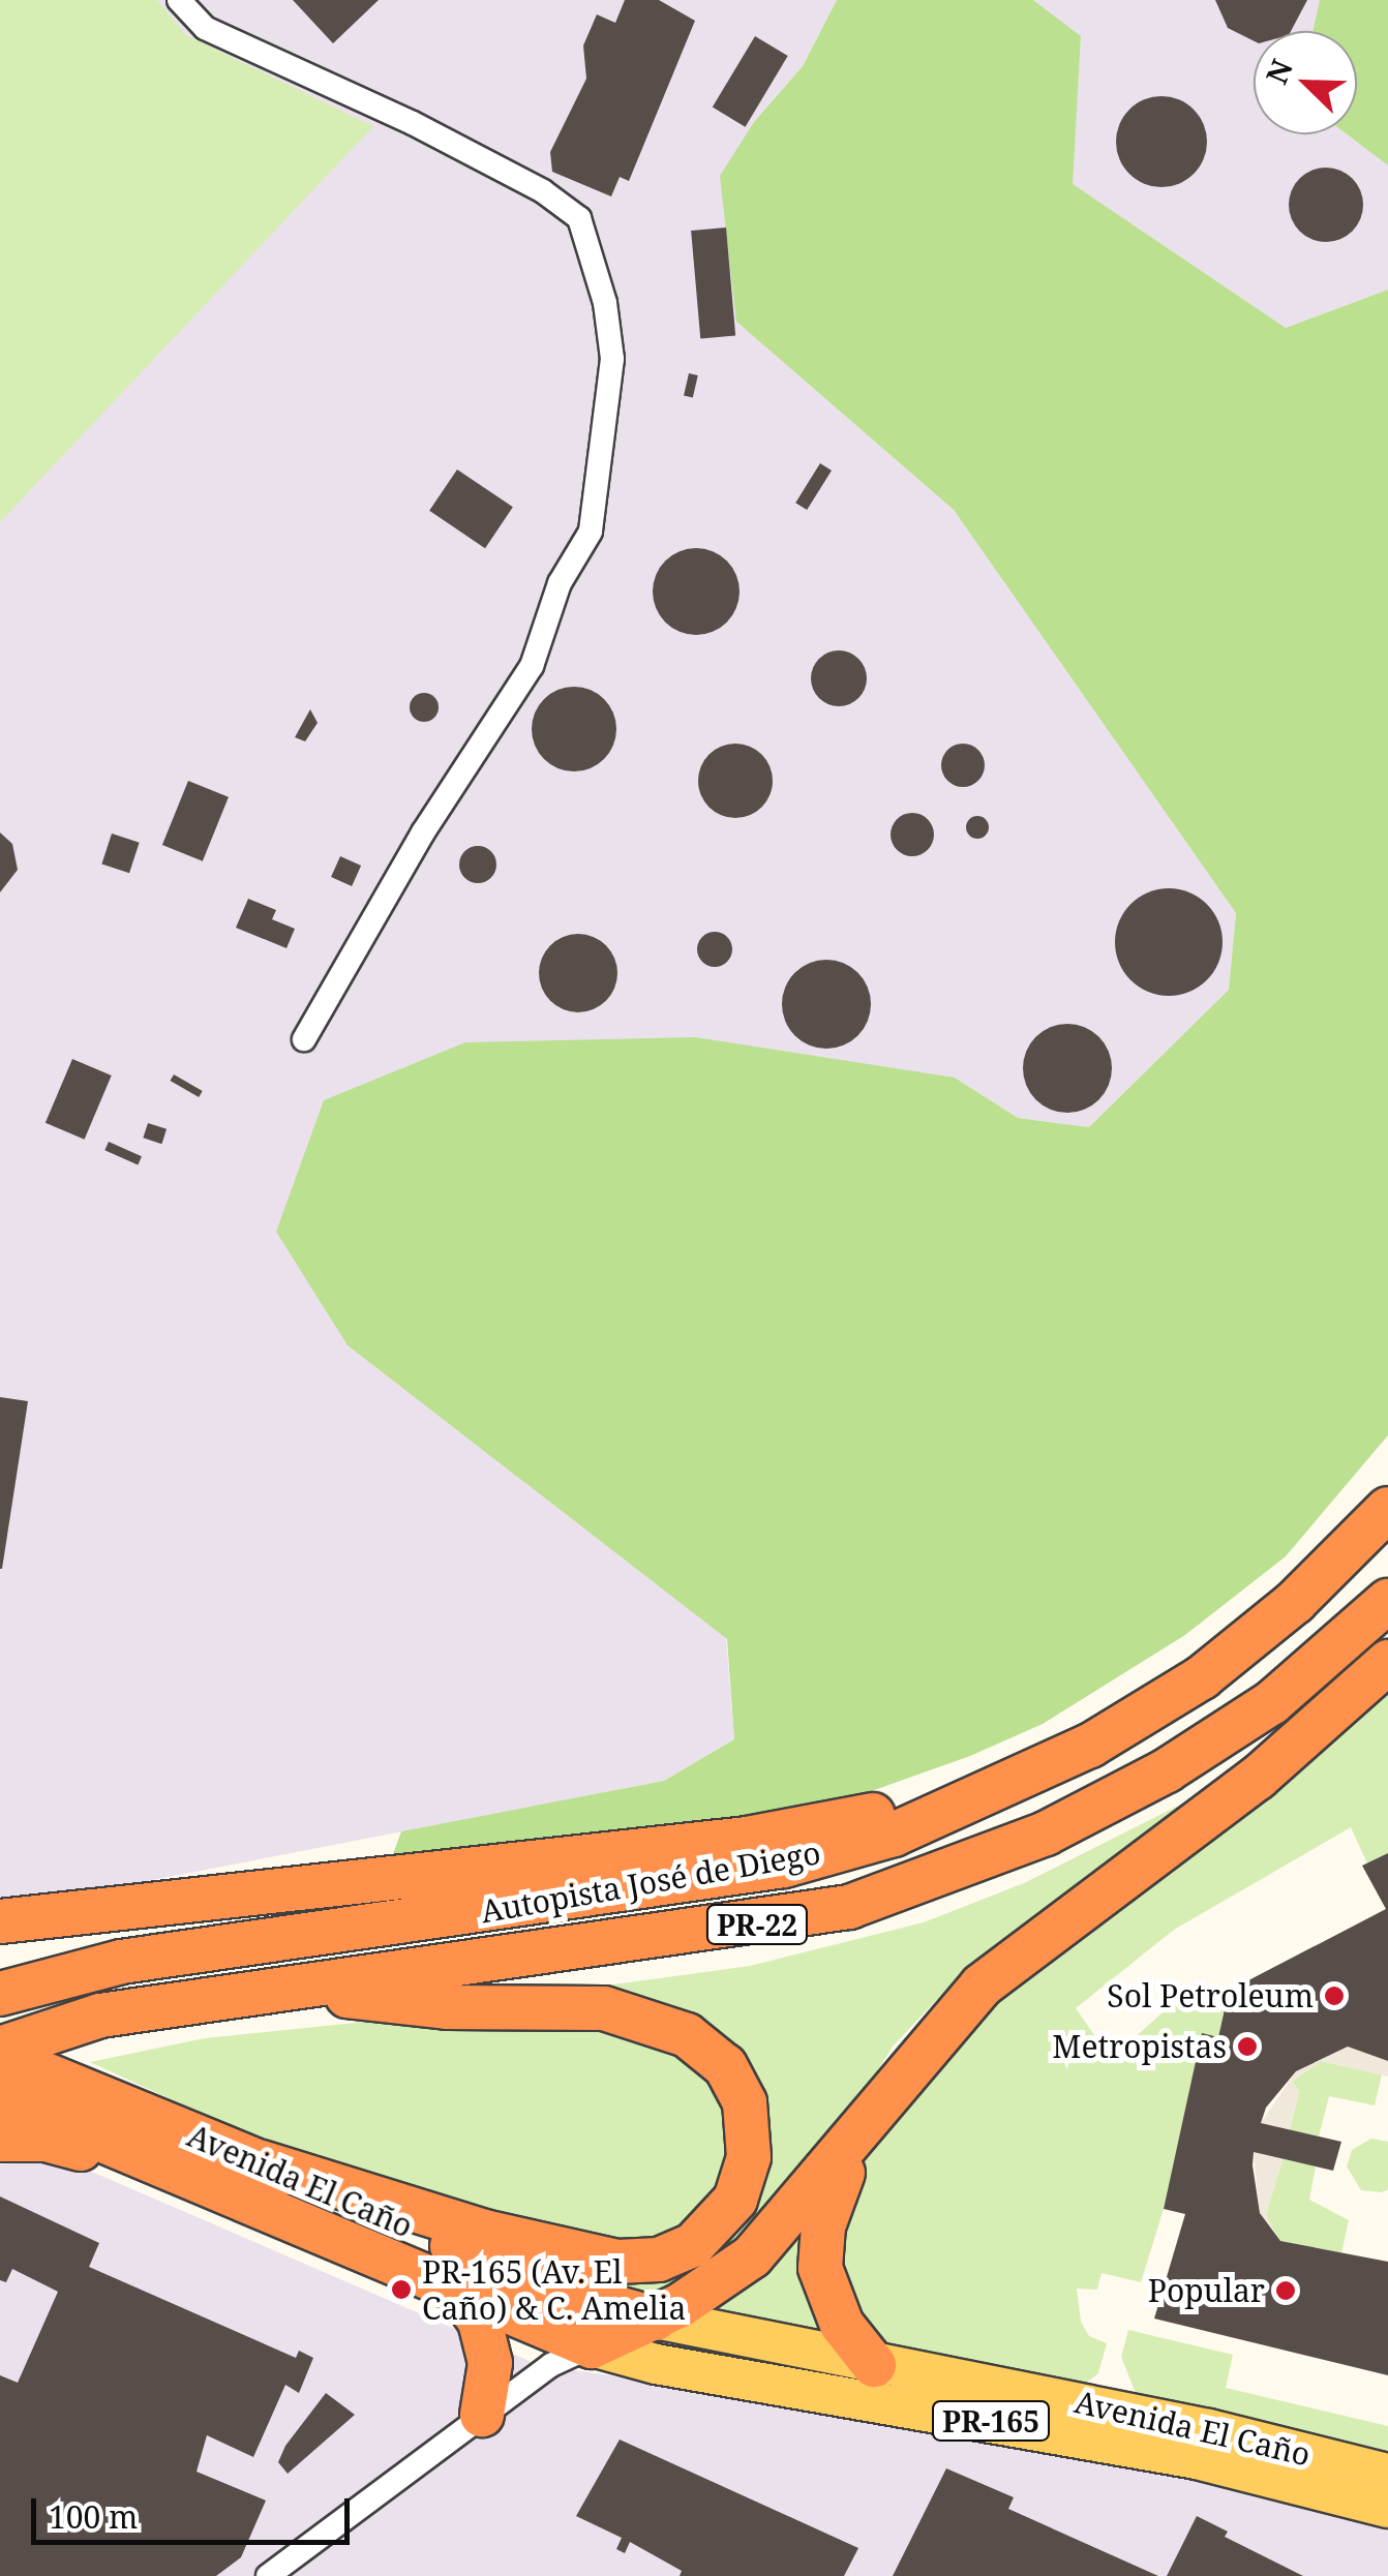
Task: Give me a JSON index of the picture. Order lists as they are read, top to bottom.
{
  "streets": {
    "highway": [
      "Autopista José de Diego",
      "PR-22",
      "Avenida El Caño",
      "PR-165"
    ]
  },
  "crossings": [
    ["Autopista José de Diego", "Avenida El Caño"]
  ],
  "places": [
    "Sol Petroleum",
    "Metropistas",
    "PR-165 (Av. El Caño) & C. Amelia",
    "Popular"
  ],
  "scale_bar": "100 m",
  "north": "top left"
}
